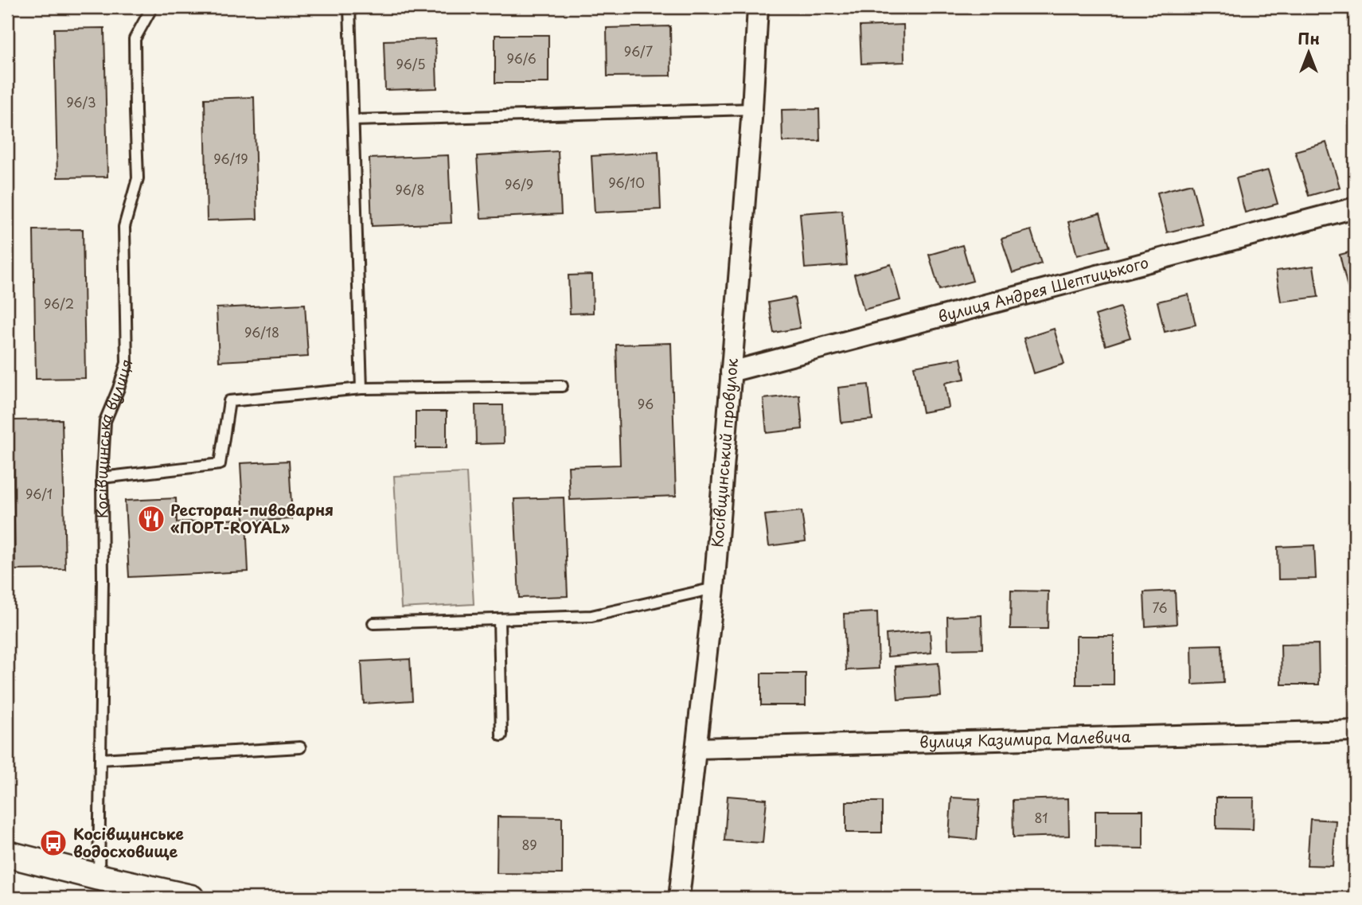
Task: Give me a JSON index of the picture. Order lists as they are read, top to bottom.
{
  "streets": {
    "street": ["вулиця Андрея Шептицького", "Косівщинський провулок", "вулиця Казимира Малевича"],
    "lane": ["Косівщинська вулиця"]
  },
  "crossings": [
    ["вулиця Андрея Шептицького", "Косівщинський провулок"],
    ["Косівщинський провулок", "вулиця Казимира Малевича"]
  ],
  "places": {
    "restaurant": ["Ресторан-пивоварня «ПОРТ-ROYAL»"],
    "bus stop": ["Косівщинське водосховище"]
  },
  "house_numbers": [
    "96/7",
    "96/6",
    "96/5",
    "96/3",
    "96/19",
    "96/10",
    "96/9",
    "96/8",
    "96/2",
    "96/18",
    "96",
    "96/1",
    "76",
    "81",
    "89"
  ],
  "north": "top"
}
